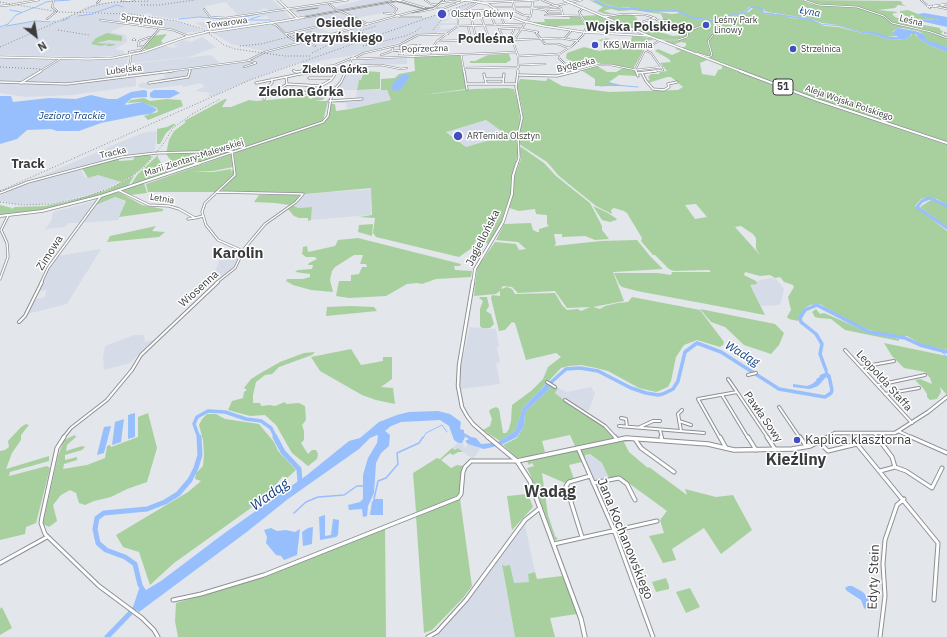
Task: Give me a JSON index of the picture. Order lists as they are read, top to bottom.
{
  "streets": {
    "main road": ["Towarowa", "51", "Aleja Wojska Polskiego"],
    "street": [
      "Sprzętowa",
      "Leśna",
      "Poprzeczna",
      "Bydgoska",
      "Lubelska",
      "Tracka",
      "Marii Zientary-Malewskiej",
      "Letnia",
      "Jagiellońska",
      "Zimowa",
      "Wiosenna",
      "Leopolda Staffa",
      "Pawła Sowy",
      "Jana Kochanowskiego",
      "Edyty Stein"
    ]
  },
  "crossings": [
    ["Sprzętowa", "Towarowa"],
    ["Poprzeczna", "Marii Zientary-Malewskiej"],
    ["51", "Aleja Wojska Polskiego"],
    ["Tracka", "Marii Zientary-Malewskiej"],
    ["Marii Zientary-Malewskiej", "Letnia"],
    ["Marii Zientary-Malewskiej", "Zimowa"]
  ],
  "districts": [
    "Osiedle Kętrzyńskiego",
    "Wojska Polskiego",
    "Podleśna",
    "Zielona Górka",
    "Zielona Górka",
    "Track",
    "Karolin",
    "Kieźliny",
    "Wadąg"
  ],
  "water": ["Łyna", "Jezioro Trackie", "Wadąg"],
  "places": [
    "Olsztyn Główny",
    "Leśny Park Linowy",
    "KKS Warmia",
    "Strzelnica",
    "ARTemida Olsztyn",
    "Kaplica klasztorna"
  ],
  "north": "bottom right"
}
